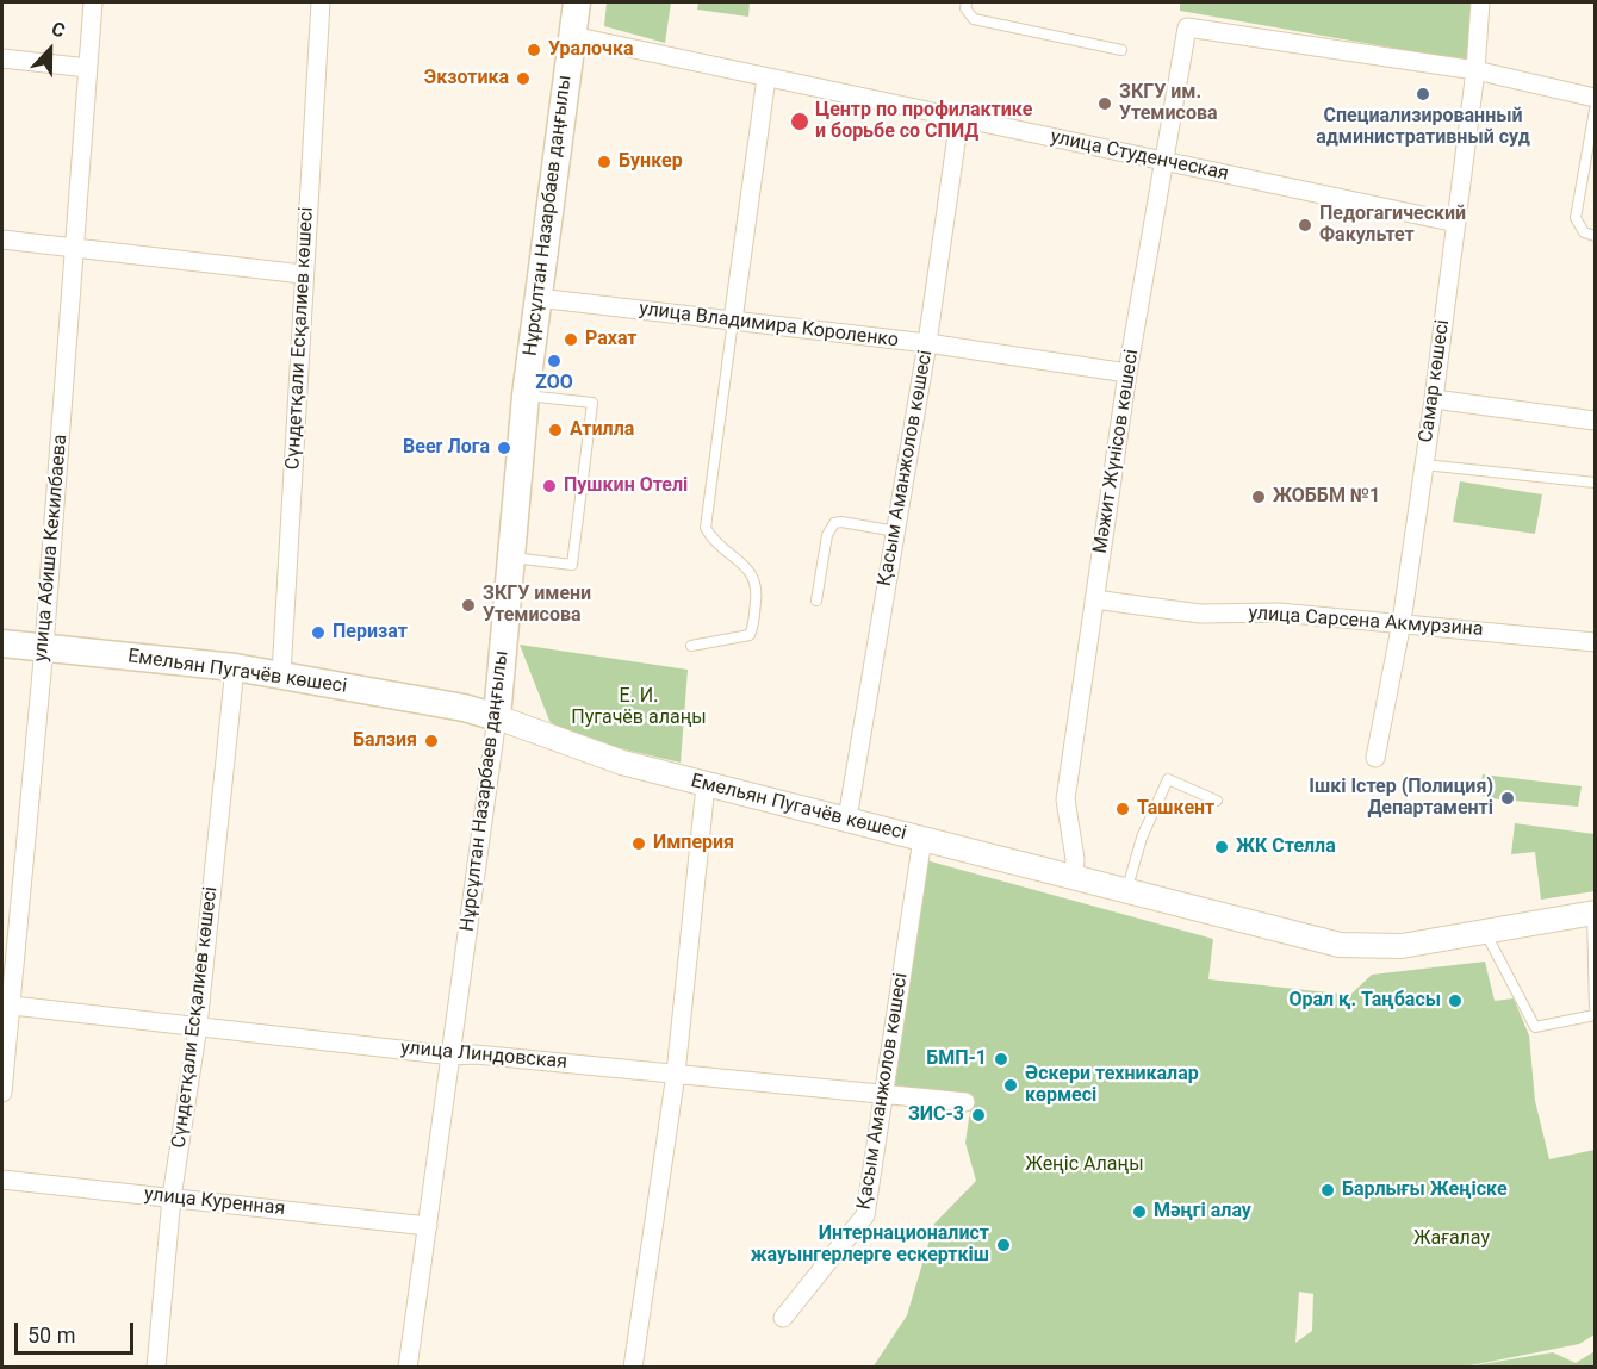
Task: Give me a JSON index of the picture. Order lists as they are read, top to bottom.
{
  "streets": {
    "main road": ["Нұрсұлтан Назарбаев даңғылы", "Емельян Пугачёв көшесі"],
    "street": [
      "улица Студенческая",
      "улица Владимира Короленко",
      "Сүндетқали Есқалиев көшесі",
      "Самар көшесі",
      "Мәжит Жүнісов көшесі",
      "Қасым Аманжолов көшесі",
      "улица Абиша Кекилбаева",
      "улица Сарсена Акмурзина",
      "улица Линдовская",
      "улица Куренная"
    ]
  },
  "crossings": [
    ["улица Студенческая", "Нұрсұлтан Назарбаев даңғылы"],
    ["улица Студенческая", "Самар көшесі"],
    ["улица Студенческая", "Мәжит Жүнісов көшесі"],
    ["улица Студенческая", "Қасым Аманжолов көшесі"],
    ["Нұрсұлтан Назарбаев даңғылы", "улица Владимира Короленко"],
    ["Нұрсұлтан Назарбаев даңғылы", "Емельян Пугачёв көшесі"],
    ["Нұрсұлтан Назарбаев даңғылы", "улица Линдовская"],
    ["Нұрсұлтан Назарбаев даңғылы", "улица Куренная"],
    ["улица Владимира Короленко", "Мәжит Жүнісов көшесі"],
    ["улица Владимира Короленко", "Қасым Аманжолов көшесі"],
    ["Сүндетқали Есқалиев көшесі", "Емельян Пугачёв көшесі"],
    ["Сүндетқали Есқалиев көшесі", "улица Линдовская"],
    ["Сүндетқали Есқалиев көшесі", "улица Куренная"],
    ["Самар көшесі", "Мәжит Жүнісов көшесі"],
    ["Самар көшесі", "улица Сарсена Акмурзина"],
    ["Мәжит Жүнісов көшесі", "улица Сарсена Акмурзина"],
    ["Мәжит Жүнісов көшесі", "Емельян Пугачёв көшесі"],
    ["Қасым Аманжолов көшесі", "Емельян Пугачёв көшесі"],
    ["Қасым Аманжолов көшесі", "улица Линдовская"],
    ["улица Абиша Кекилбаева", "Емельян Пугачёв көшесі"],
    ["улица Абиша Кекилбаева", "улица Линдовская"]
  ],
  "parks": ["Е. И. Пугачёв алаңы", "Жеңіс Алаңы", "Жағалау"],
  "places": [
    "Уралочка",
    "Экзотика",
    "Специализированный административный суд",
    "ЗКГУ им. Утемисова",
    "Центр по профилактике и борьбе со СПИД",
    "Бункер",
    "Педогагический Факультет",
    "Рахат",
    "ZOO",
    "Атилла",
    "Beer Лога",
    "Пушкин Отелі",
    "ЖОББМ №1",
    "ЗКГУ имени Утемисова",
    "Перизат",
    "Балзия",
    "Ішкі Істер (Полиция) Департаменті",
    "Ташкент",
    "Империя",
    "ЖК Стелла",
    "Орал қ. Таңбасы",
    "БМП-1",
    "Әскери техникалар көрмесі",
    "ЗИС-3",
    "Барлығы Жеңіске",
    "Мәңгі алау",
    "Интернационалист жауынгерлерге ескерткіш"
  ],
  "scale_bar": "50 m",
  "north": "top"
}
